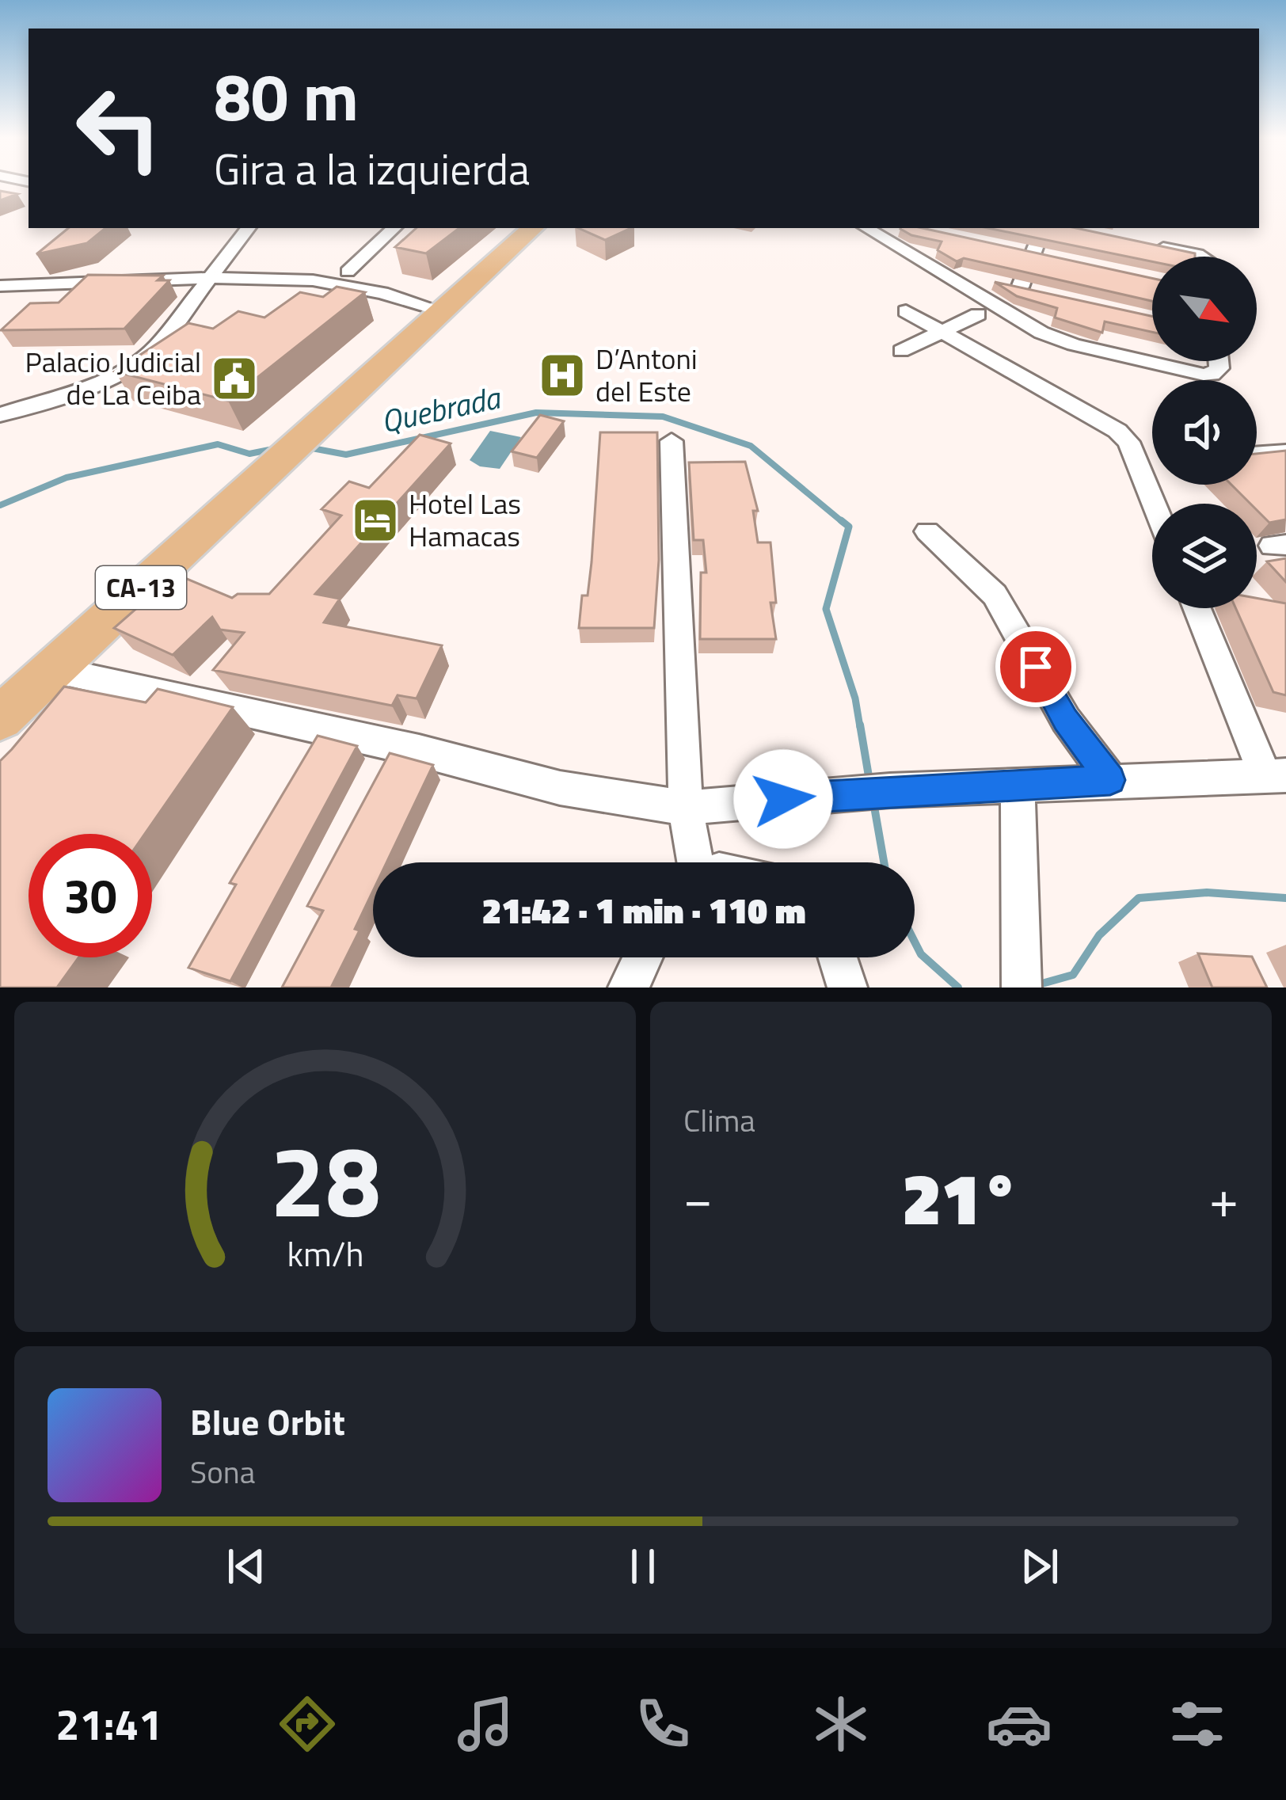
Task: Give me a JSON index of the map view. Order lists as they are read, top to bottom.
{
  "streets": {
    "main road": ["CA-13"]
  },
  "water": ["Quebrada"],
  "places": {
    "hospital": ["D’Antoni del Este"],
    "public building": ["Palacio Judicial de La Ceiba"],
    "hotel": ["Hotel Las Hamacas"]
  },
  "north": "bottom right",
  "page": {
    "turn": ["80 m", "Gira a la izquierda"],
    "limit": "30",
    "trip": "21:42 · 1 min · 110 m",
    "tile": "Clima",
    "heat": ["−", "21°", "+"],
    "song": ["Blue Orbit", "Sona"],
    "tabs": "21:41",
    "gauge": ["28", "km/h"]
  }
}
